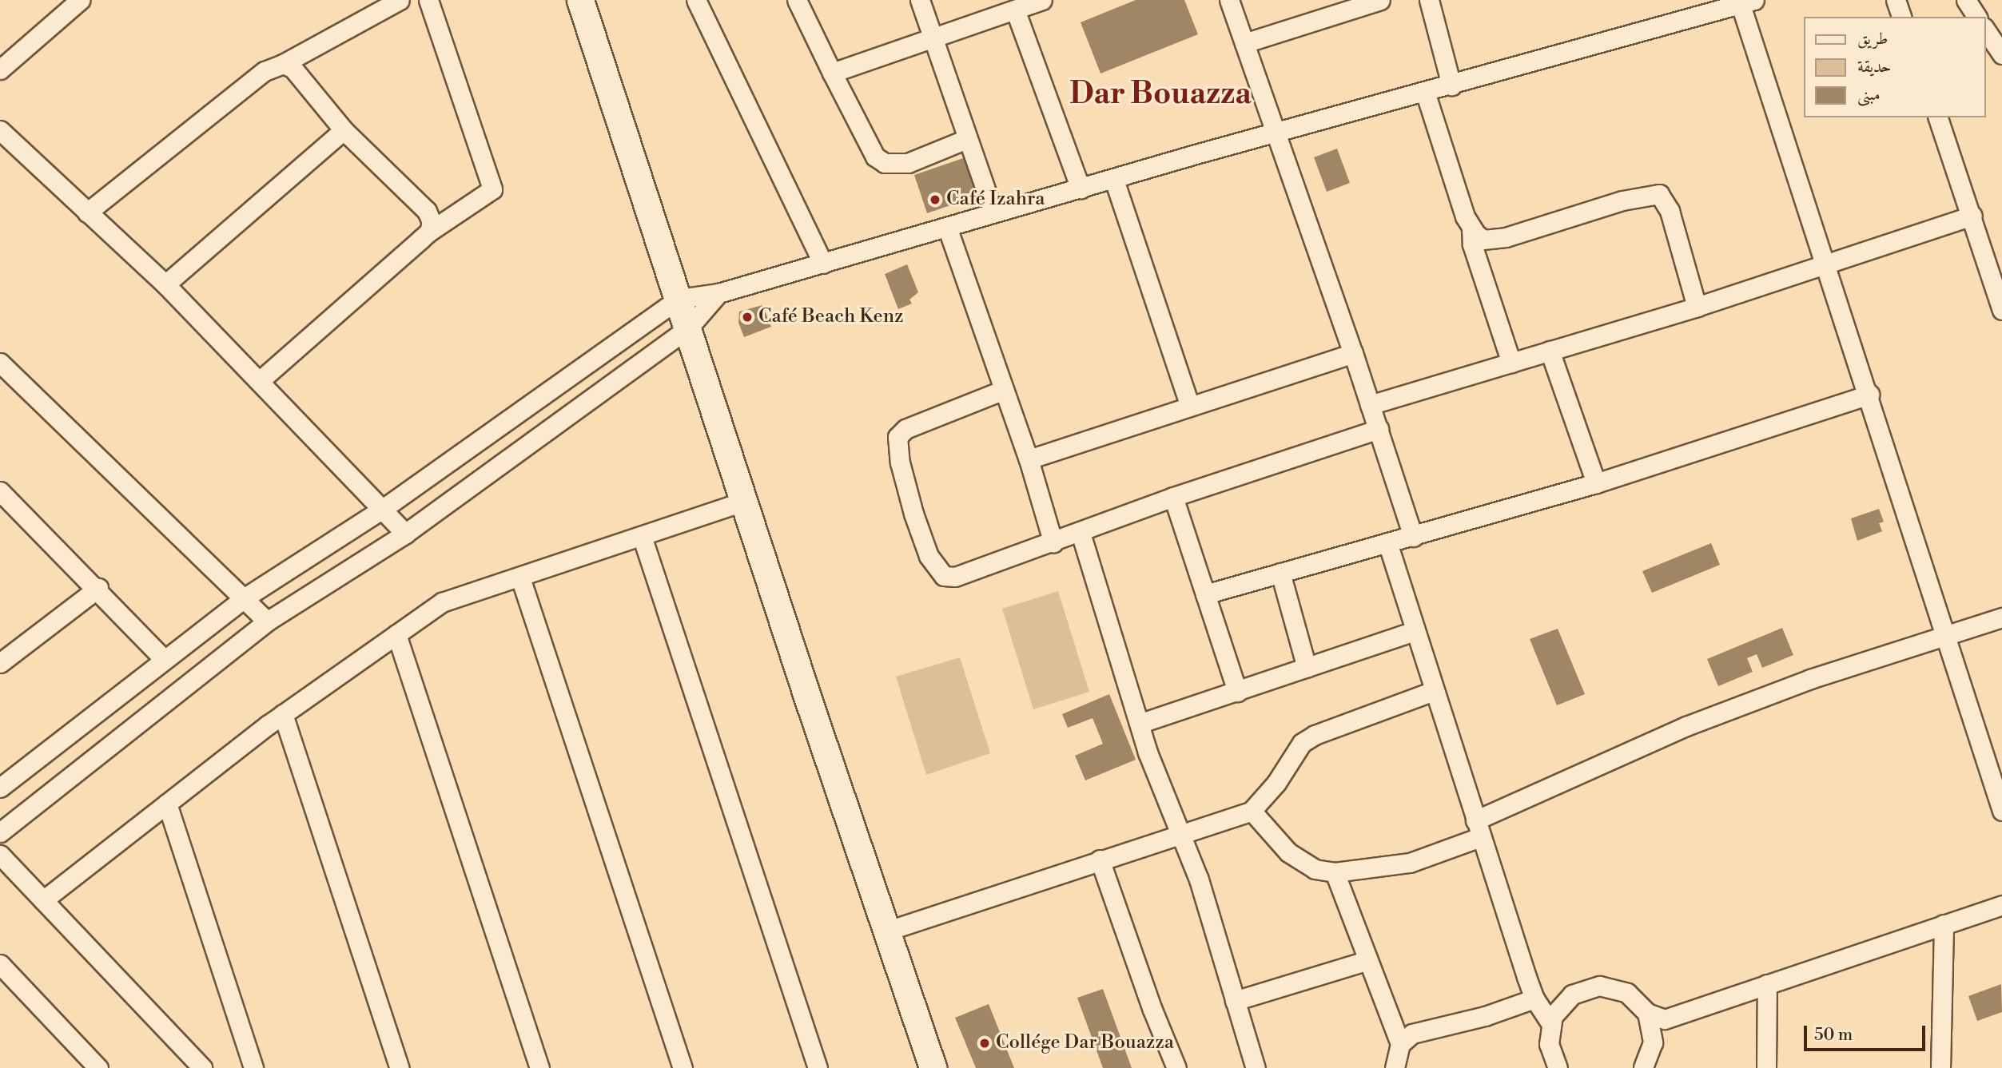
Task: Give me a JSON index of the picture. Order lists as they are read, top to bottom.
{
  "districts": ["Dar Bouazza"],
  "places": ["Café Izahra", "Café Beach Kenz", "Collége Dar Bouazza"],
  "legend": ["طريق", "حديقة", "مبنى"],
  "scale_bar": "50 m"
}
